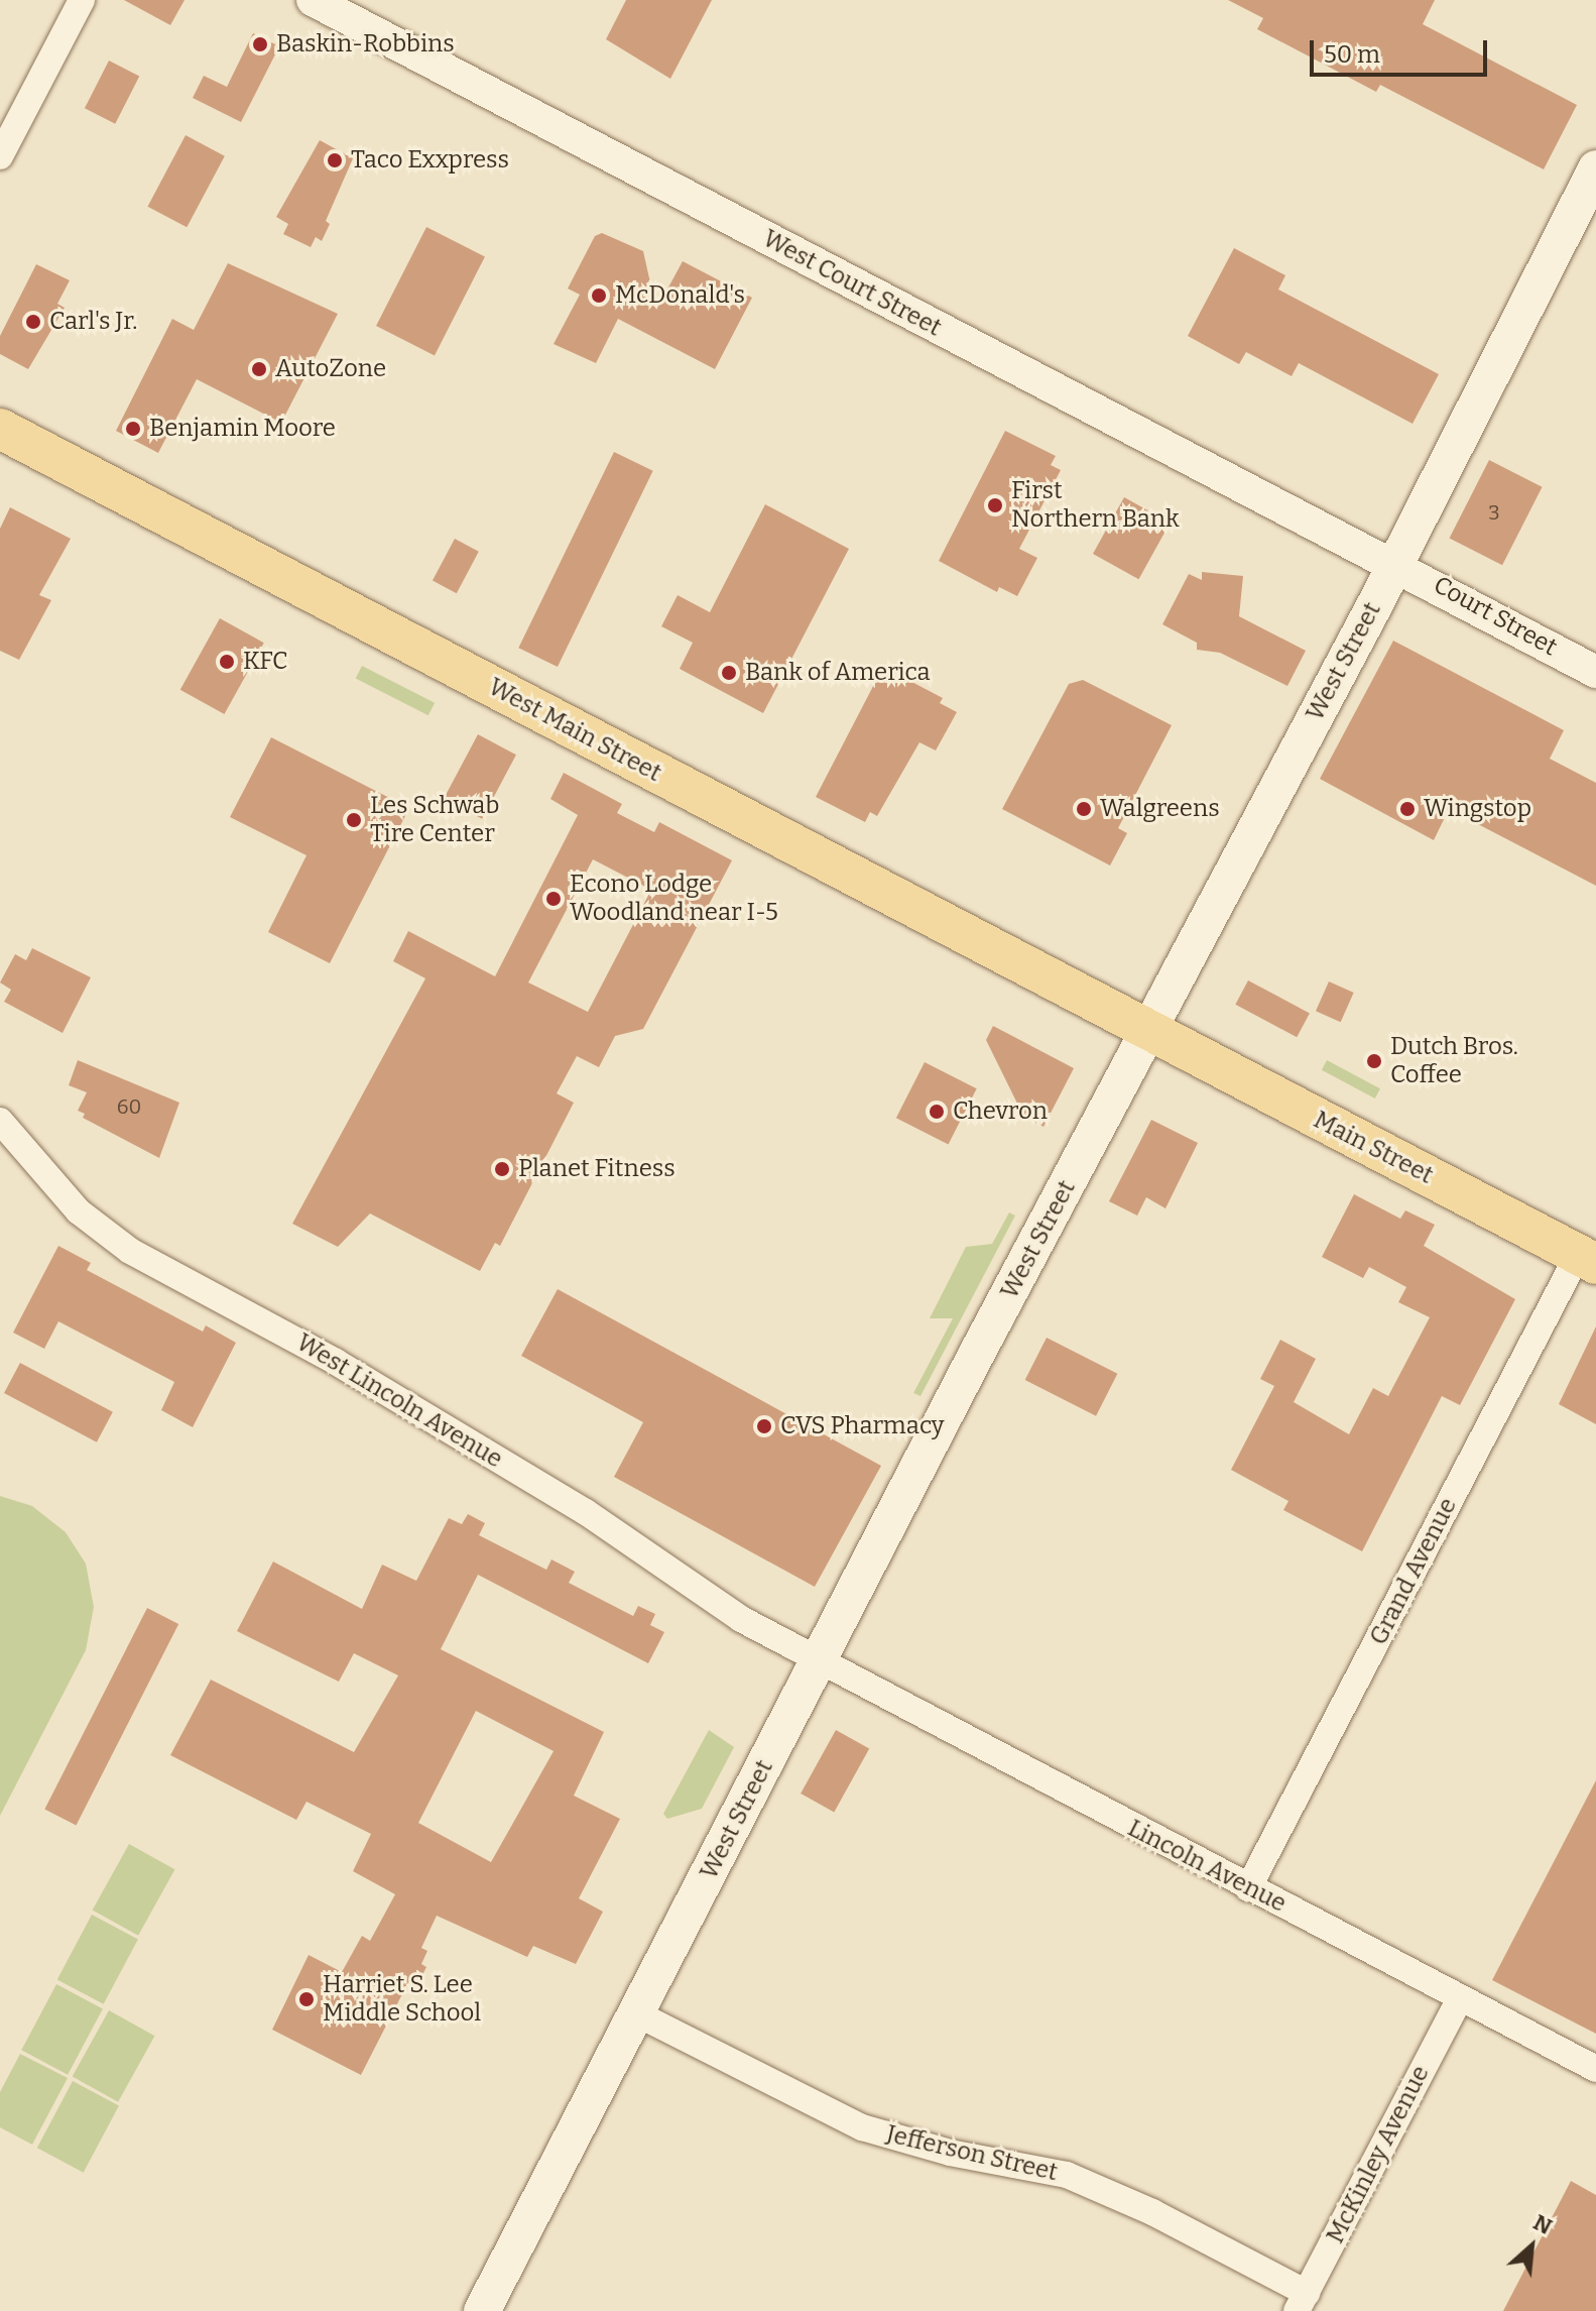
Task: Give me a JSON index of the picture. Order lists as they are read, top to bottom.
{
  "streets": {
    "main road": ["West Street", "West Main Street", "Main Street"],
    "street": [
      "West Court Street",
      "Court Street",
      "West Lincoln Avenue",
      "Grand Avenue",
      "Lincoln Avenue",
      "Jefferson Street",
      "McKinley Avenue"
    ]
  },
  "crossings": [
    ["West Court Street", "Court Street"],
    ["West Court Street", "West Street"],
    ["Court Street", "West Street"],
    ["West Street", "West Main Street"],
    ["West Street", "Main Street"],
    ["West Street", "West Lincoln Avenue"],
    ["West Street", "Lincoln Avenue"],
    ["West Street", "Jefferson Street"],
    ["West Main Street", "Main Street"],
    ["Main Street", "Grand Avenue"],
    ["West Lincoln Avenue", "Lincoln Avenue"],
    ["Grand Avenue", "Lincoln Avenue"],
    ["Lincoln Avenue", "McKinley Avenue"],
    ["Jefferson Street", "McKinley Avenue"]
  ],
  "places": [
    "Baskin-Robbins",
    "Taco Exxpress",
    "McDonald's",
    "Carl's Jr.",
    "AutoZone",
    "Benjamin Moore",
    "First Northern Bank",
    "KFC",
    "Bank of America",
    "Walgreens",
    "Wingstop",
    "Les Schwab Tire Center",
    "Econo Lodge Woodland near I-5",
    "Dutch Bros. Coffee",
    "Chevron",
    "Planet Fitness",
    "CVS Pharmacy",
    "Harriet S. Lee Middle School"
  ],
  "house_numbers": ["3", "60"],
  "scale_bar": "50 m",
  "north": "top right"
}
